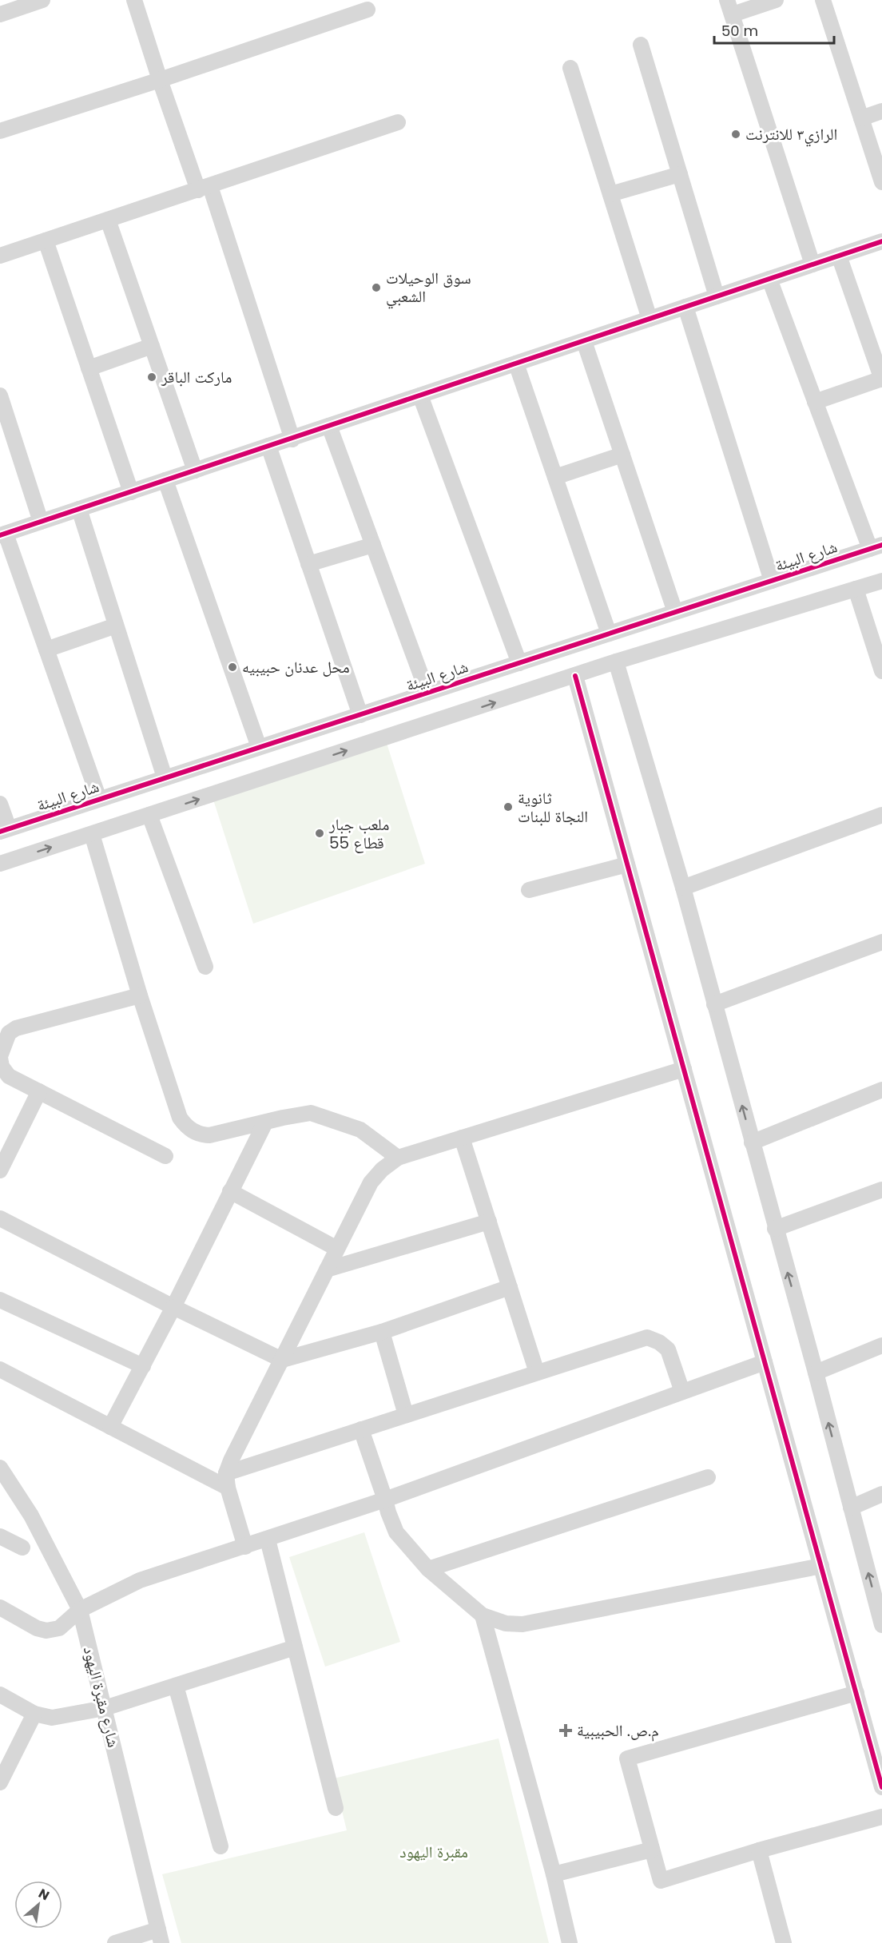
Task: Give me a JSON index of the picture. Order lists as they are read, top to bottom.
{
  "streets": {
    "street": ["شارع البيئة", "شارع مقبرة اليهود"]
  },
  "parks": ["مقبرة اليهود"],
  "places": {
    "other": [
      "الرازي٣ للانترنت",
      "سوق الوحيلات الشعبي",
      "ماركت الباقر",
      "محل عدنان حبيبيه",
      "ثانوية النجاة للبنات",
      "ملعب جبار قطاع 55"
    ],
    "health": ["م.ص. الحبيبية"]
  },
  "scale_bar": "50 m",
  "north": "top right"
}
